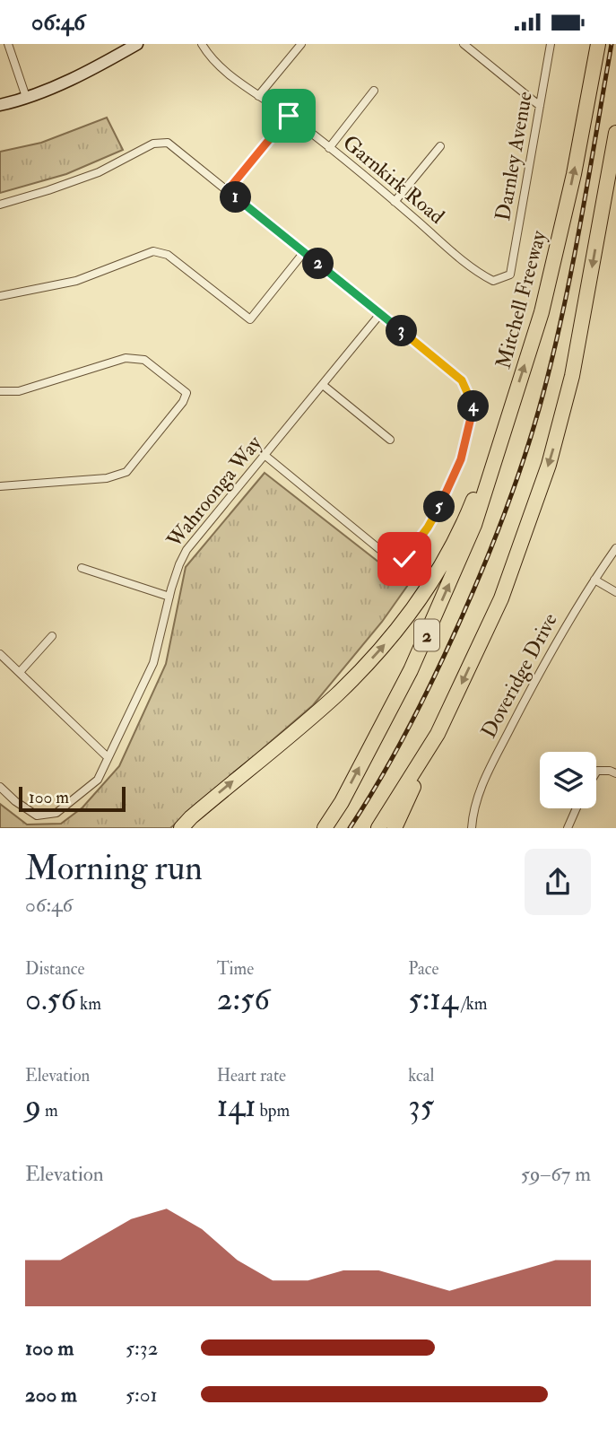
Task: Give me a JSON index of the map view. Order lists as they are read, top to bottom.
{
  "streets": {
    "highway": ["Mitchell Freeway", "2"],
    "street": [
      "Darnley Avenue",
      "Garnkirk Road",
      "Wahroonga Way",
      "Doveridge Drive"
    ]
  },
  "crossings": [
    ["Darnley Avenue", "Garnkirk Road"]
  ],
  "scale_bar": "100 m",
  "page": {
    "status": "06:46",
    "pins": [
      "1",
      "2",
      "3",
      "4",
      "5"
    ],
    "scale": "100 m",
    "heading": ["Morning run", "06:46"],
    "stats": [
      ["Distance", "0.56 km"],
      ["Time", "2:56"],
      ["Pace", "5:14 /km"],
      ["Elevation", "9 m"],
      ["Heart rate", "141 bpm"],
      ["kcal", "35"]
    ],
    "chart": ["Elevation", "59–67 m"],
    "list": [
      {
        "name": "100 m",
        "note": "5:32"
      },
      {
        "name": "200 m",
        "note": "5:01"
      }
    ]
  }
}
